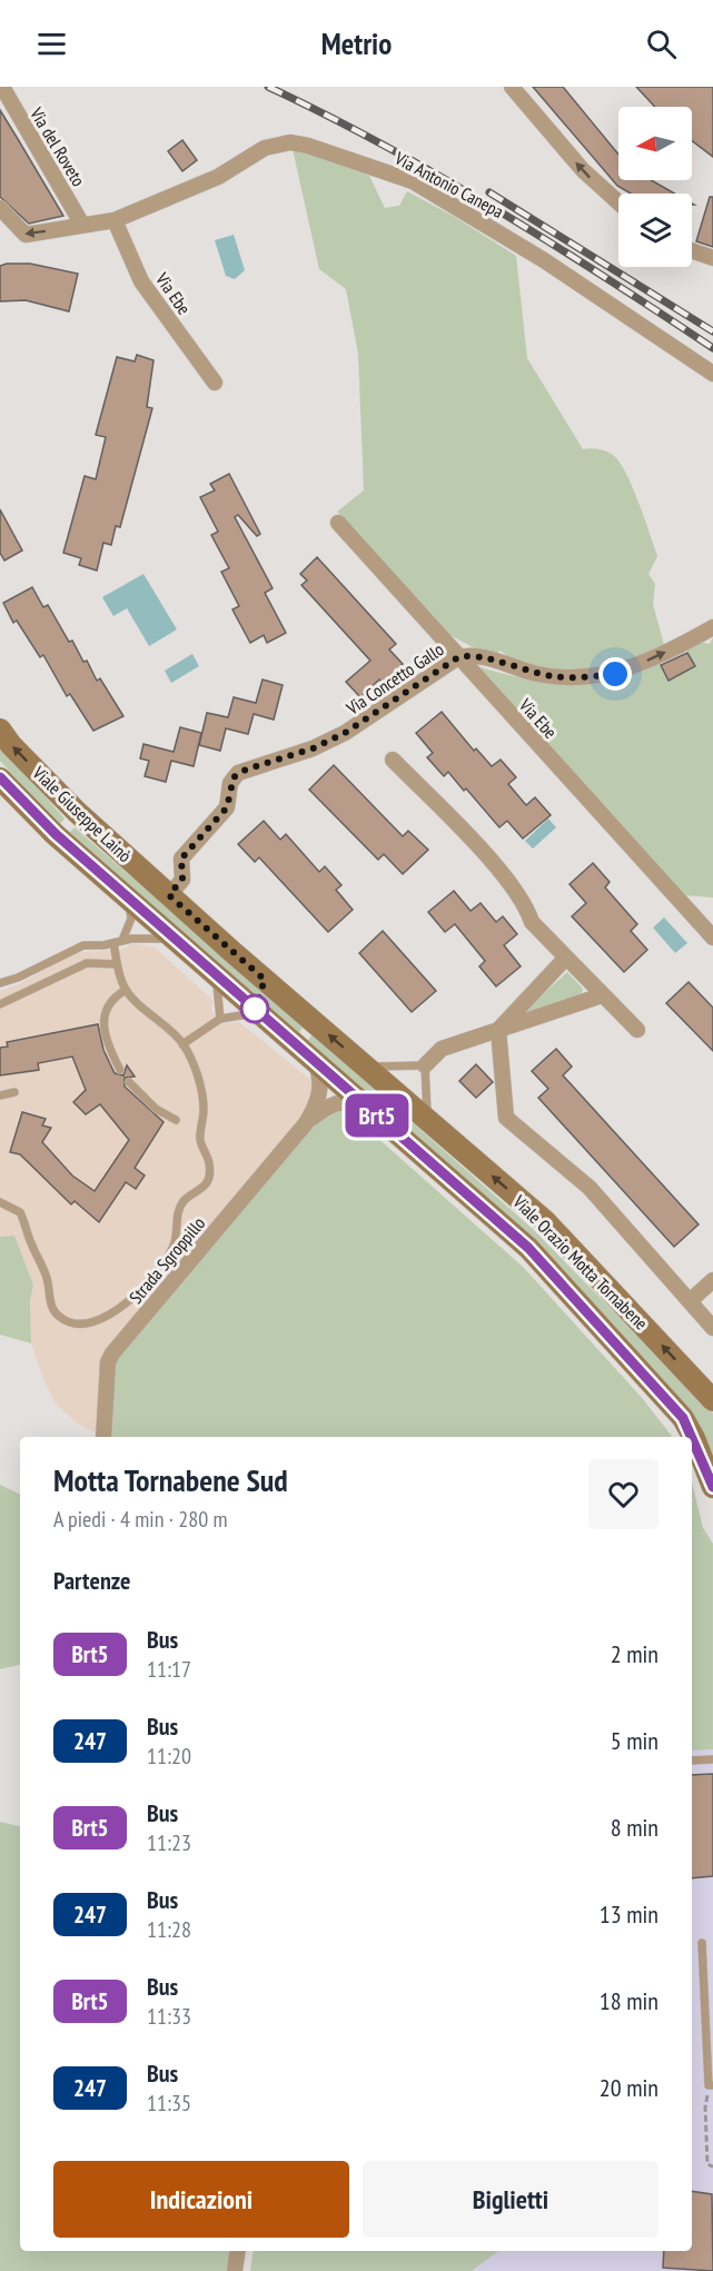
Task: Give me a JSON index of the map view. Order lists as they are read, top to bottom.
{
  "streets": {
    "main road": ["Viale Giuseppe Lainò", "Viale Orazio Motta Tornabene"],
    "street": [
      "Via del Roveto",
      "Via Antonio Canepa",
      "Via Ebe",
      "Via Concetto Gallo",
      "Strada Sgroppillo"
    ]
  },
  "crossings": [
    ["Via del Roveto", "Via Antonio Canepa"],
    ["Via Antonio Canepa", "Via Ebe"],
    ["Via Ebe", "Via Concetto Gallo"],
    ["Via Concetto Gallo", "Viale Giuseppe Lainò"],
    ["Via Concetto Gallo", "Viale Orazio Motta Tornabene"],
    ["Viale Giuseppe Lainò", "Viale Orazio Motta Tornabene"]
  ],
  "one_way": ["Via Concetto Gallo"],
  "lines": ["bus line Brt5"],
  "north": "left",
  "page": {
    "header": "Metrio",
    "on_map": "Brt5",
    "heading": [
      ["Motta Tornabene Sud", "A piedi · 4 min · 280 m"],
      "Partenze"
    ],
    "list": [
      {
        "mark": "Brt5",
        "name": "Bus",
        "note": "11:17",
        "value": "2 min"
      },
      {
        "mark": "247",
        "name": "Bus",
        "note": "11:20",
        "value": "5 min"
      },
      {
        "mark": "Brt5",
        "name": "Bus",
        "note": "11:23",
        "value": "8 min"
      },
      {
        "mark": "247",
        "name": "Bus",
        "note": "11:28",
        "value": "13 min"
      },
      {
        "mark": "Brt5",
        "name": "Bus",
        "note": "11:33",
        "value": "18 min"
      },
      {
        "mark": "247",
        "name": "Bus",
        "note": "11:35",
        "value": "20 min"
      }
    ],
    "buttons": ["Indicazioni", "Biglietti"]
  }
}
